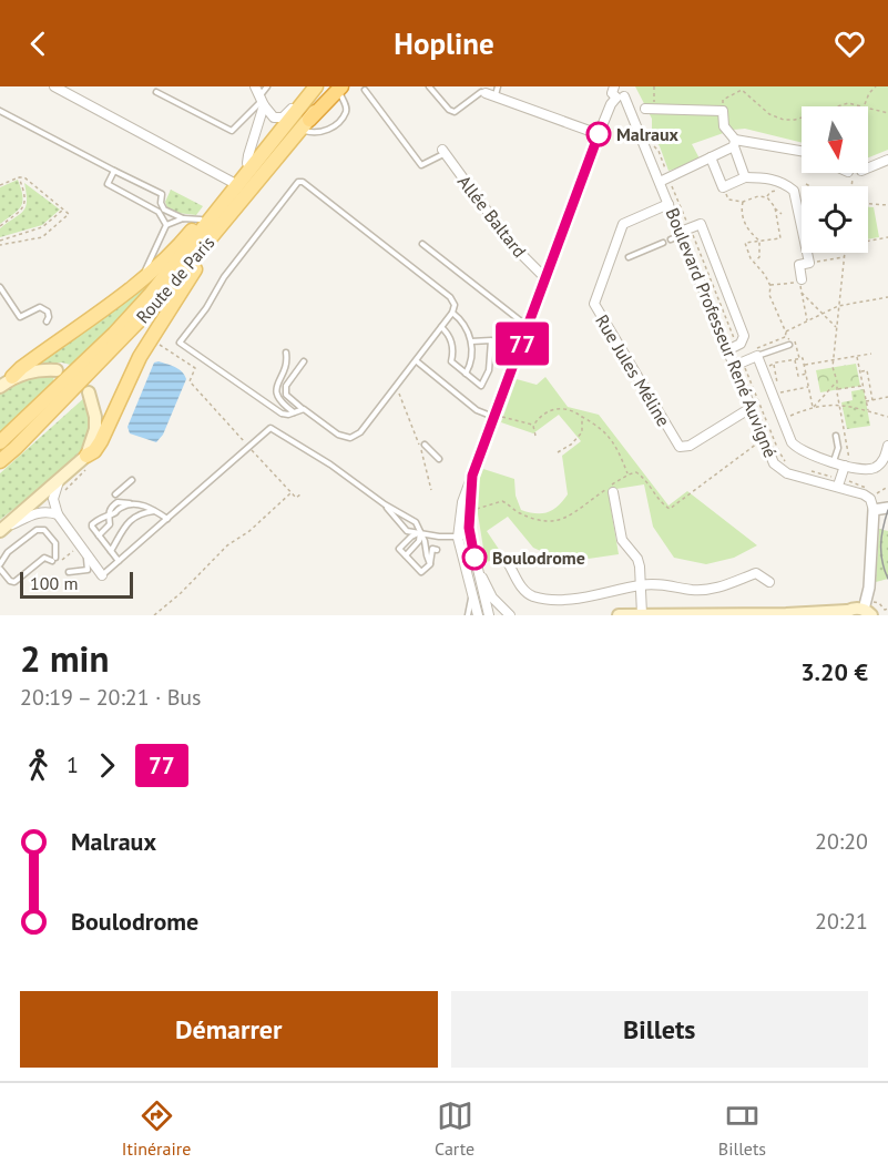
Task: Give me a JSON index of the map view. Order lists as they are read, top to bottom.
{
  "streets": {
    "main road": ["Route de Paris"],
    "street": ["Allée Baltard", "Boulevard Professeur René Auvigné", "Rue Jules Méline"]
  },
  "crossings": [
    ["Boulevard Professeur René Auvigné", "Rue Jules Méline"]
  ],
  "places": ["Malraux", "Boulodrome"],
  "lines": ["bus line 77"],
  "scale_bar": "100 m",
  "north": "bottom",
  "page": {
    "header": "Hopline",
    "on_map": "77",
    "scale": "100 m",
    "heading": ["2 min", "20:19 – 20:21 · Bus", "3.20 €"],
    "legs": ["1", "77"],
    "list": [
      {
        "name": "Malraux",
        "value": "20:20"
      },
      {
        "name": "Boulodrome",
        "value": "20:21"
      }
    ],
    "buttons": ["Démarrer", "Billets"],
    "tabs": ["Itinéraire", "Carte", "Billets"]
  }
}
